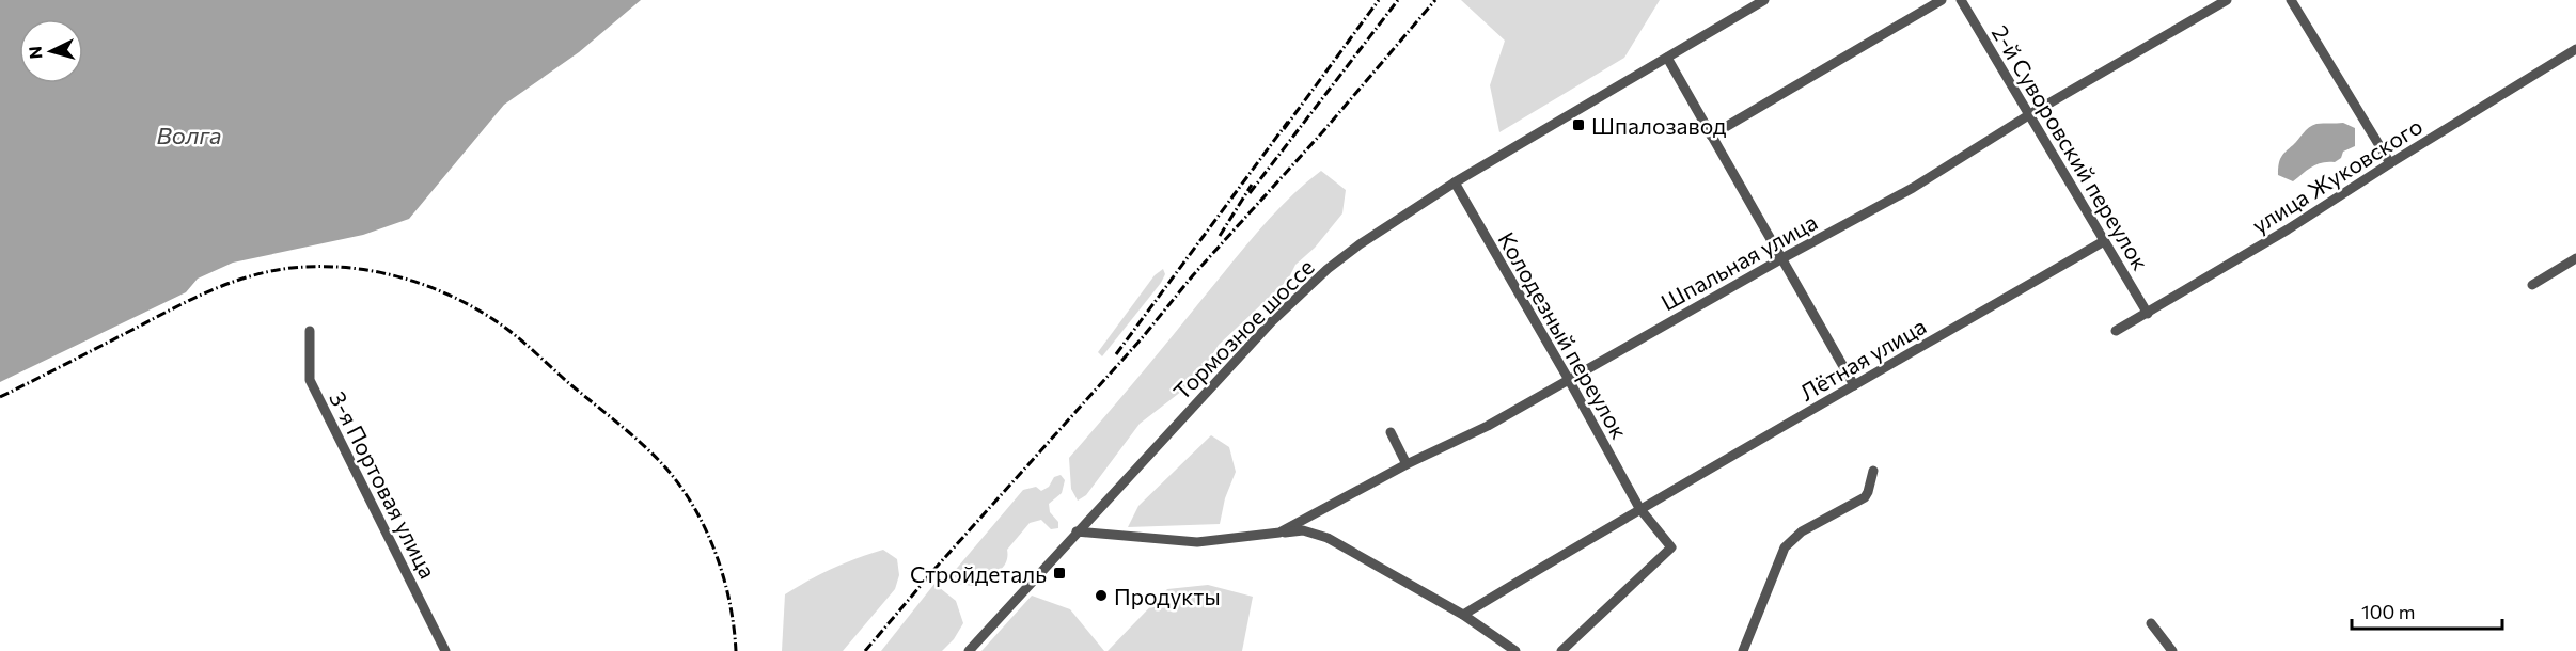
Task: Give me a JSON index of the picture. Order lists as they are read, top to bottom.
{
  "streets": {
    "street": [
      "2-й Суворовский переулок",
      "улица Жуковского",
      "Шпальная улица",
      "Тормозное шоссе",
      "Колодезный переулок",
      "Лётная улица",
      "3-я Портовая улица"
    ]
  },
  "crossings": [
    ["2-й Суворовский переулок", "улица Жуковского"],
    ["2-й Суворовский переулок", "Шпальная улица"],
    ["2-й Суворовский переулок", "Лётная улица"],
    ["Шпальная улица", "Тормозное шоссе"],
    ["Шпальная улица", "Колодезный переулок"],
    ["Тормозное шоссе", "Колодезный переулок"],
    ["Колодезный переулок", "Лётная улица"]
  ],
  "water": ["Волга"],
  "places": {
    "transit": ["Шпалозавод", "Стройдеталь"],
    "other": ["Продукты"]
  },
  "scale_bar": "100 m",
  "north": "left"
}
